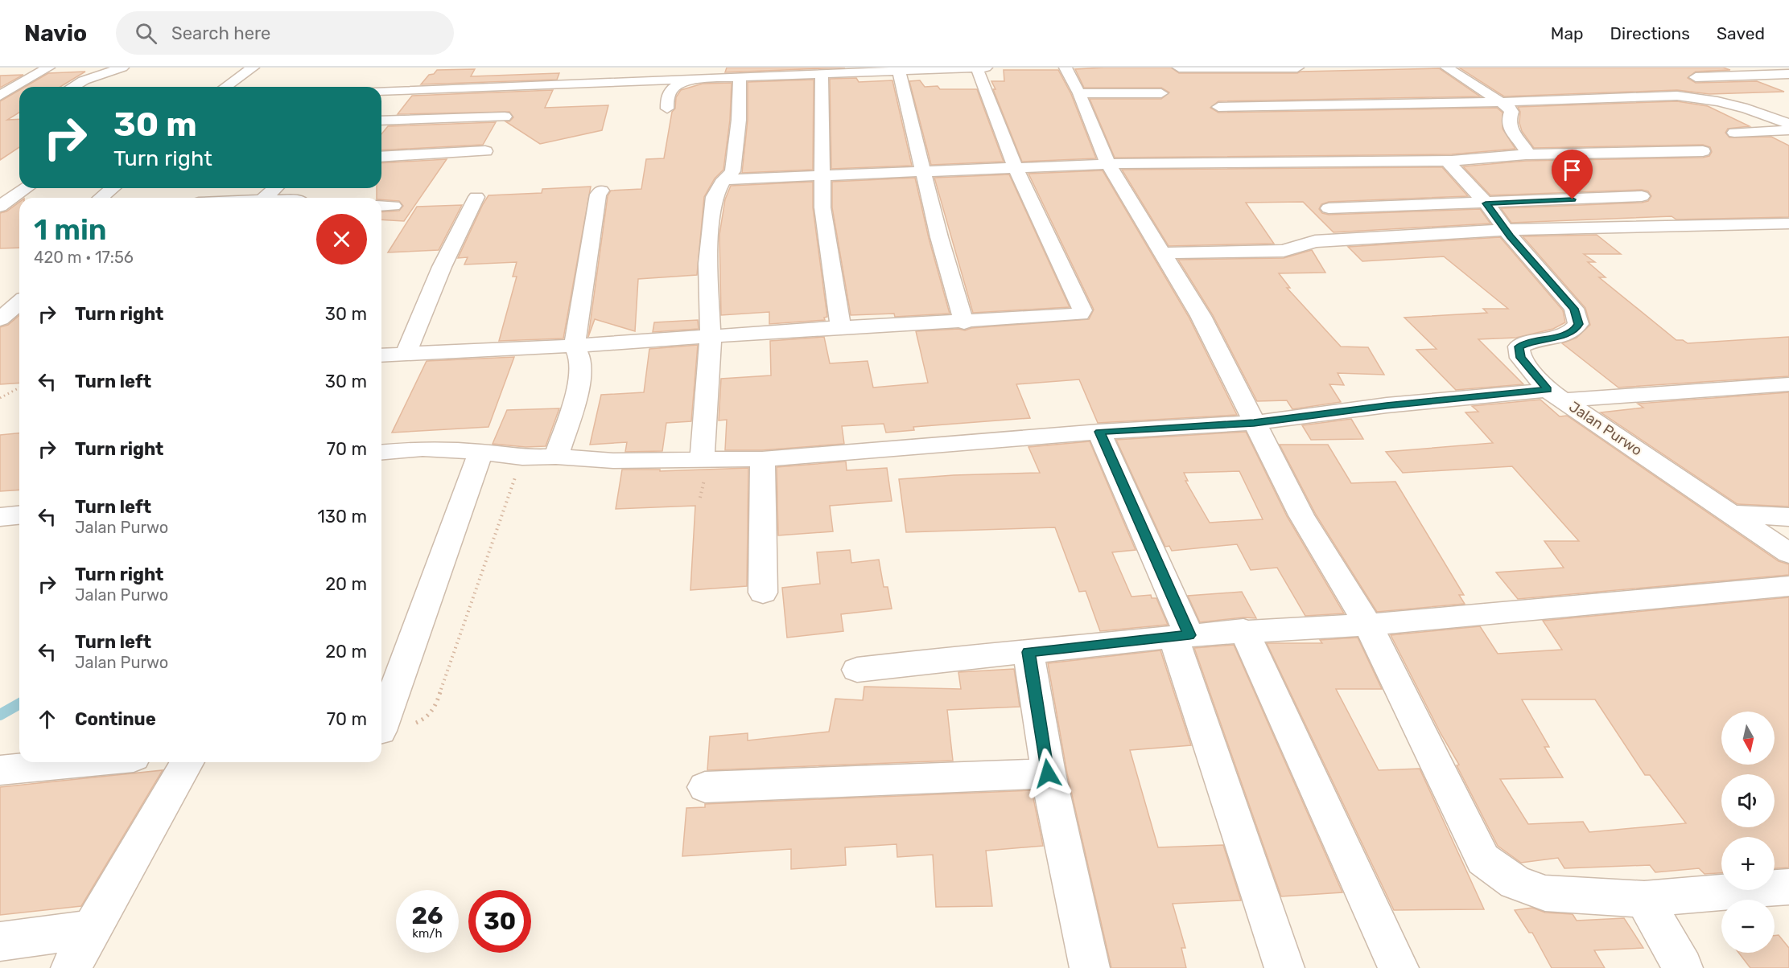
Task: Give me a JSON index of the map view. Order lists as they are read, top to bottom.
{
  "streets": {
    "street": ["Jalan Purwo"]
  },
  "north": "bottom",
  "page": {
    "header": "Navio",
    "search": "Search here",
    "nav": ["Map", "Directions", "Saved"],
    "turn": ["30 m", "Turn right"],
    "heading": ["1 min", "420 m · 17:56"],
    "list": [
      {
        "name": "Turn right",
        "value": "30 m"
      },
      {
        "name": "Turn left",
        "value": "30 m"
      },
      {
        "name": "Turn right",
        "value": "70 m"
      },
      {
        "name": "Turn left",
        "note": "Jalan Purwo",
        "value": "130 m"
      },
      {
        "name": "Turn right",
        "note": "Jalan Purwo",
        "value": "20 m"
      },
      {
        "name": "Turn left",
        "note": "Jalan Purwo",
        "value": "20 m"
      },
      {
        "name": "Continue",
        "value": "70 m"
      }
    ],
    "map_buttons": ["+", "−"],
    "speed": "26 km/h",
    "limit": "30"
  }
}
